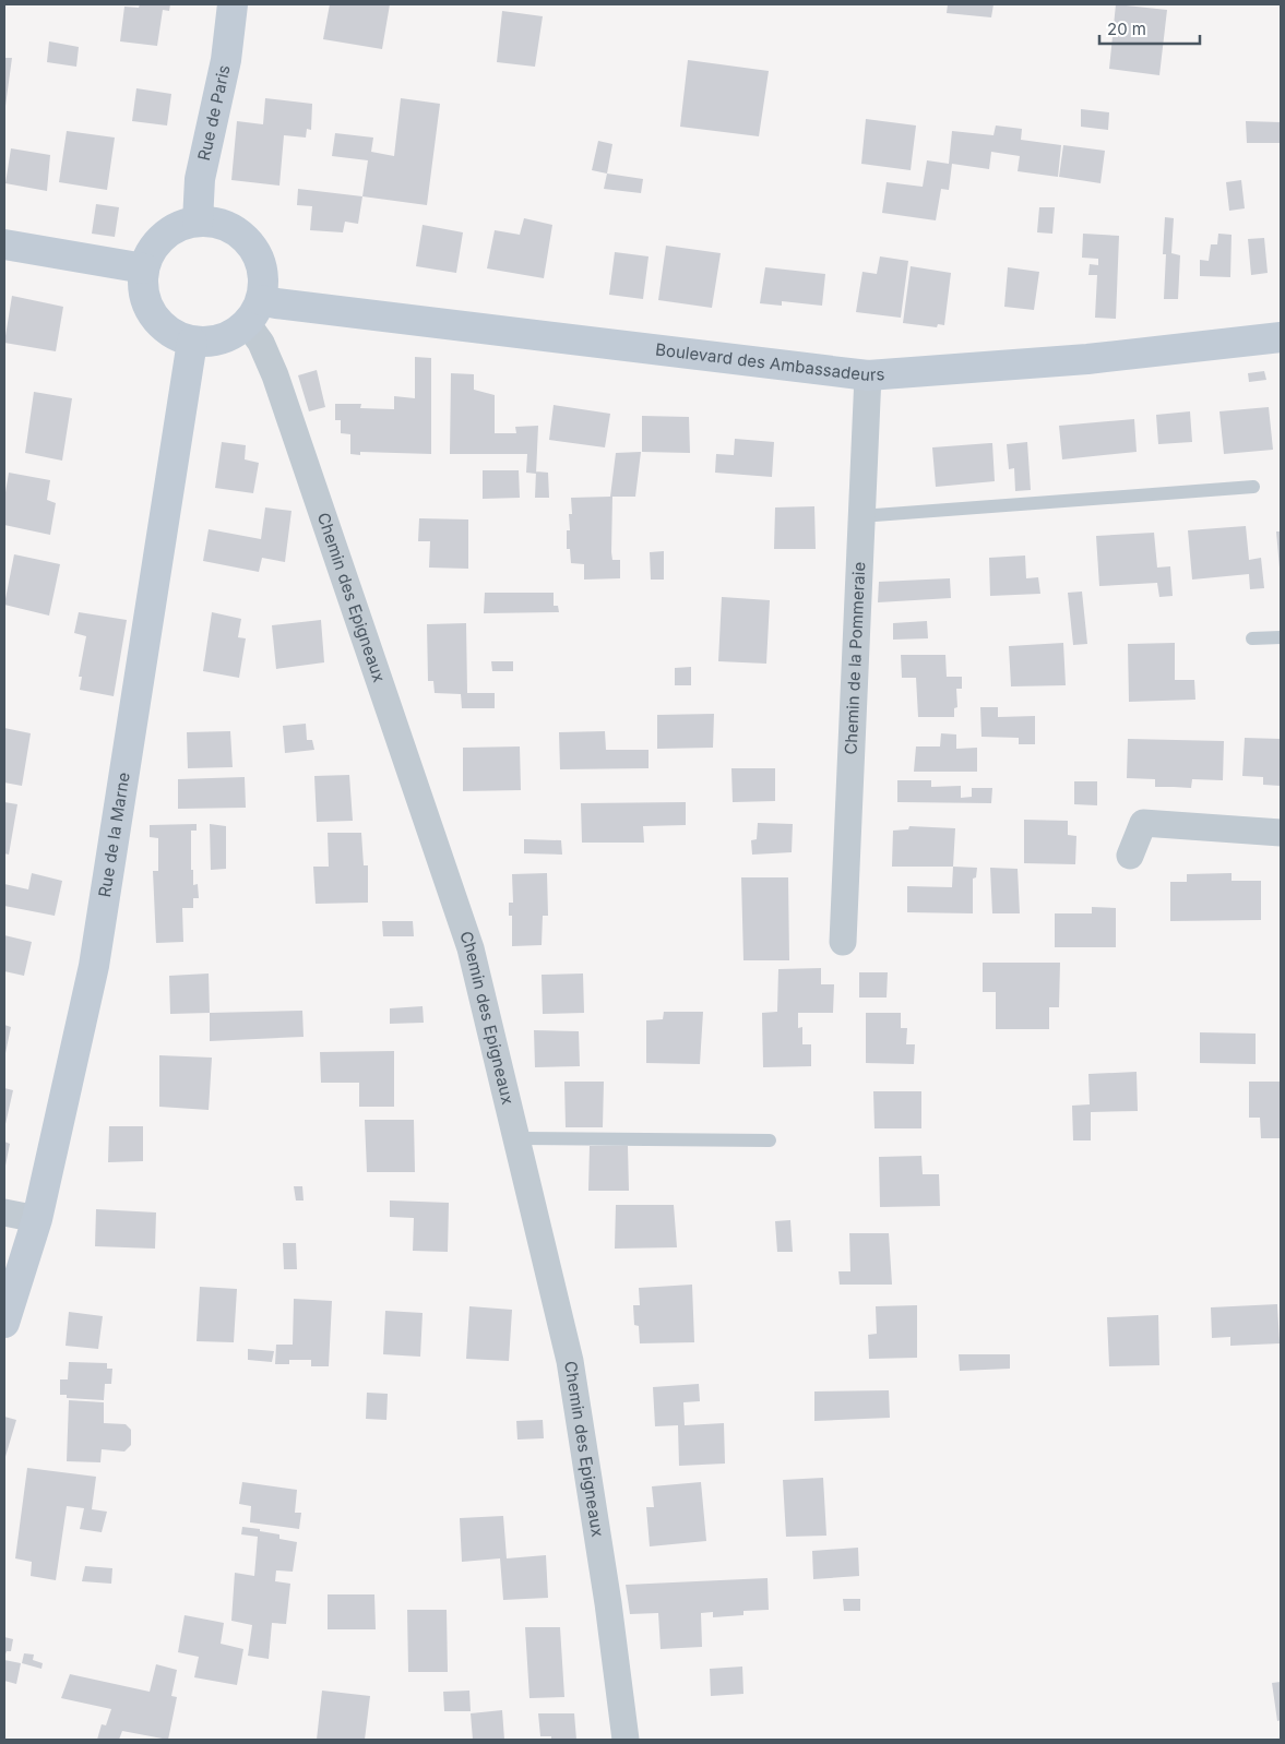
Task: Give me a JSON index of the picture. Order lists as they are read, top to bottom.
{
  "streets": {
    "main road": ["Rue de Paris", "Boulevard des Ambassadeurs", "Rue de la Marne"],
    "street": ["Chemin des Epigneaux", "Chemin de la Pommeraie"]
  },
  "crossings": [
    ["Rue de Paris", "Boulevard des Ambassadeurs"],
    ["Rue de Paris", "Chemin des Epigneaux"],
    ["Rue de Paris", "Rue de la Marne"],
    ["Boulevard des Ambassadeurs", "Chemin des Epigneaux"],
    ["Boulevard des Ambassadeurs", "Chemin de la Pommeraie"],
    ["Boulevard des Ambassadeurs", "Rue de la Marne"],
    ["Chemin des Epigneaux", "Rue de la Marne"]
  ],
  "scale_bar": "20 m"
}
